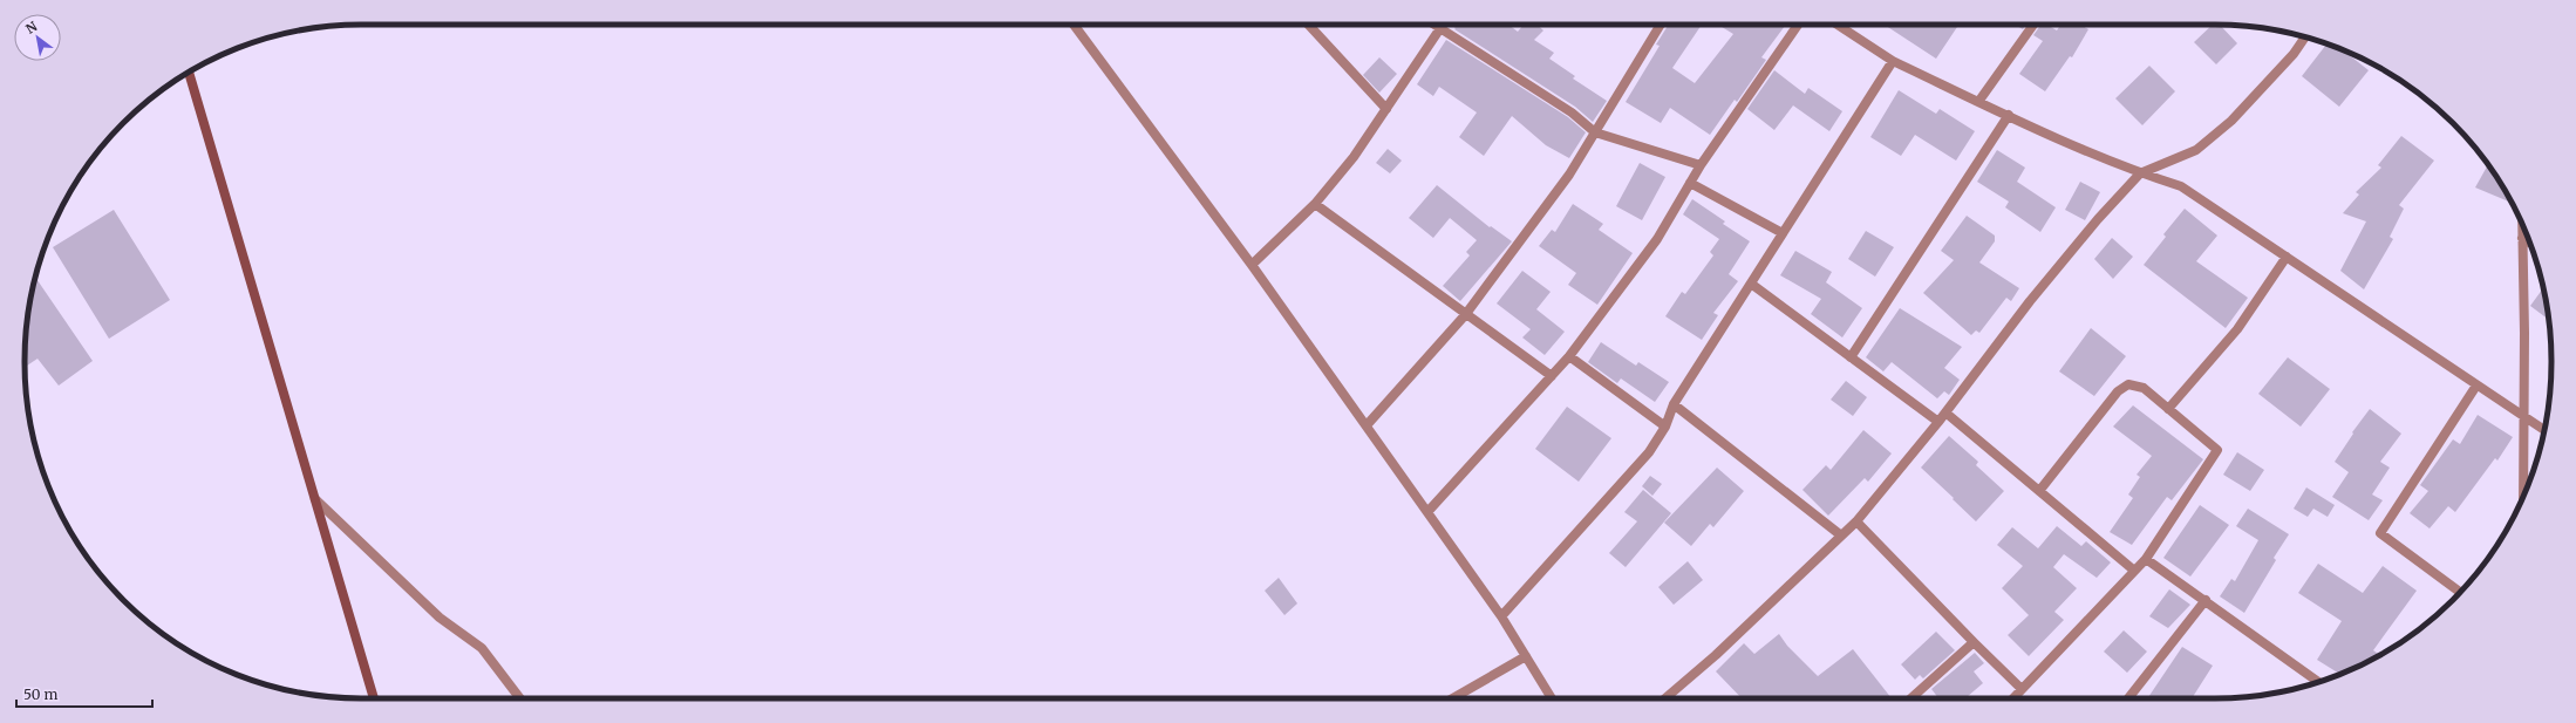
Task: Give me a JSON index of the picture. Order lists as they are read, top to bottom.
{
  "scale_bar": "50 m",
  "north": "top left"
}
